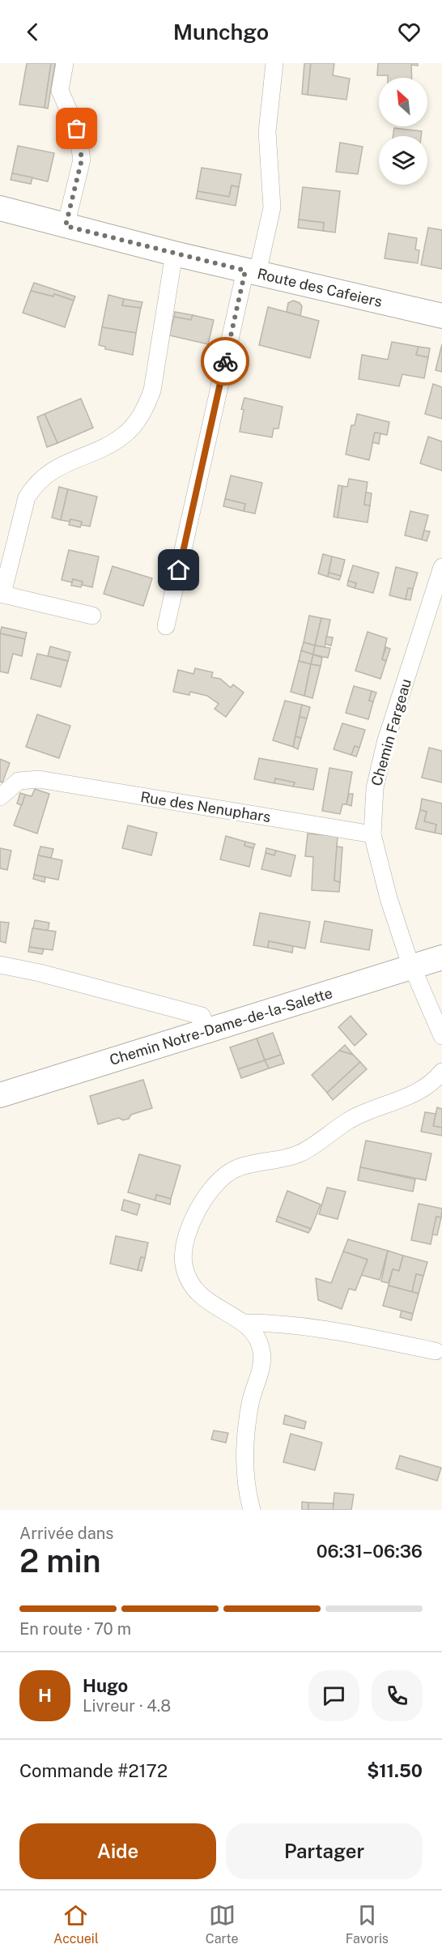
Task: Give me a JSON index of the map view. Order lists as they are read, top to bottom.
{
  "streets": {
    "street": [
      "Route des Cafeiers",
      "Chemin Fargeau",
      "Rue des Nenuphars",
      "Chemin Notre-Dame-de-la-Salette"
    ]
  },
  "crossings": [
    ["Chemin Fargeau", "Rue des Nenuphars"],
    ["Chemin Fargeau", "Chemin Notre-Dame-de-la-Salette"]
  ],
  "north": "top left",
  "page": {
    "header": "Munchgo",
    "heading": ["2 min", "Arrivée dans", "06:31–06:36"],
    "panel": [
      "Hugo",
      "Livreur · 4.8",
      "Commande #2172",
      "$11.50"
    ],
    "bar": "En route · 70 m",
    "round": "H",
    "buttons": ["Aide", "Partager"],
    "tabs": ["Accueil", "Carte", "Favoris"]
  }
}
